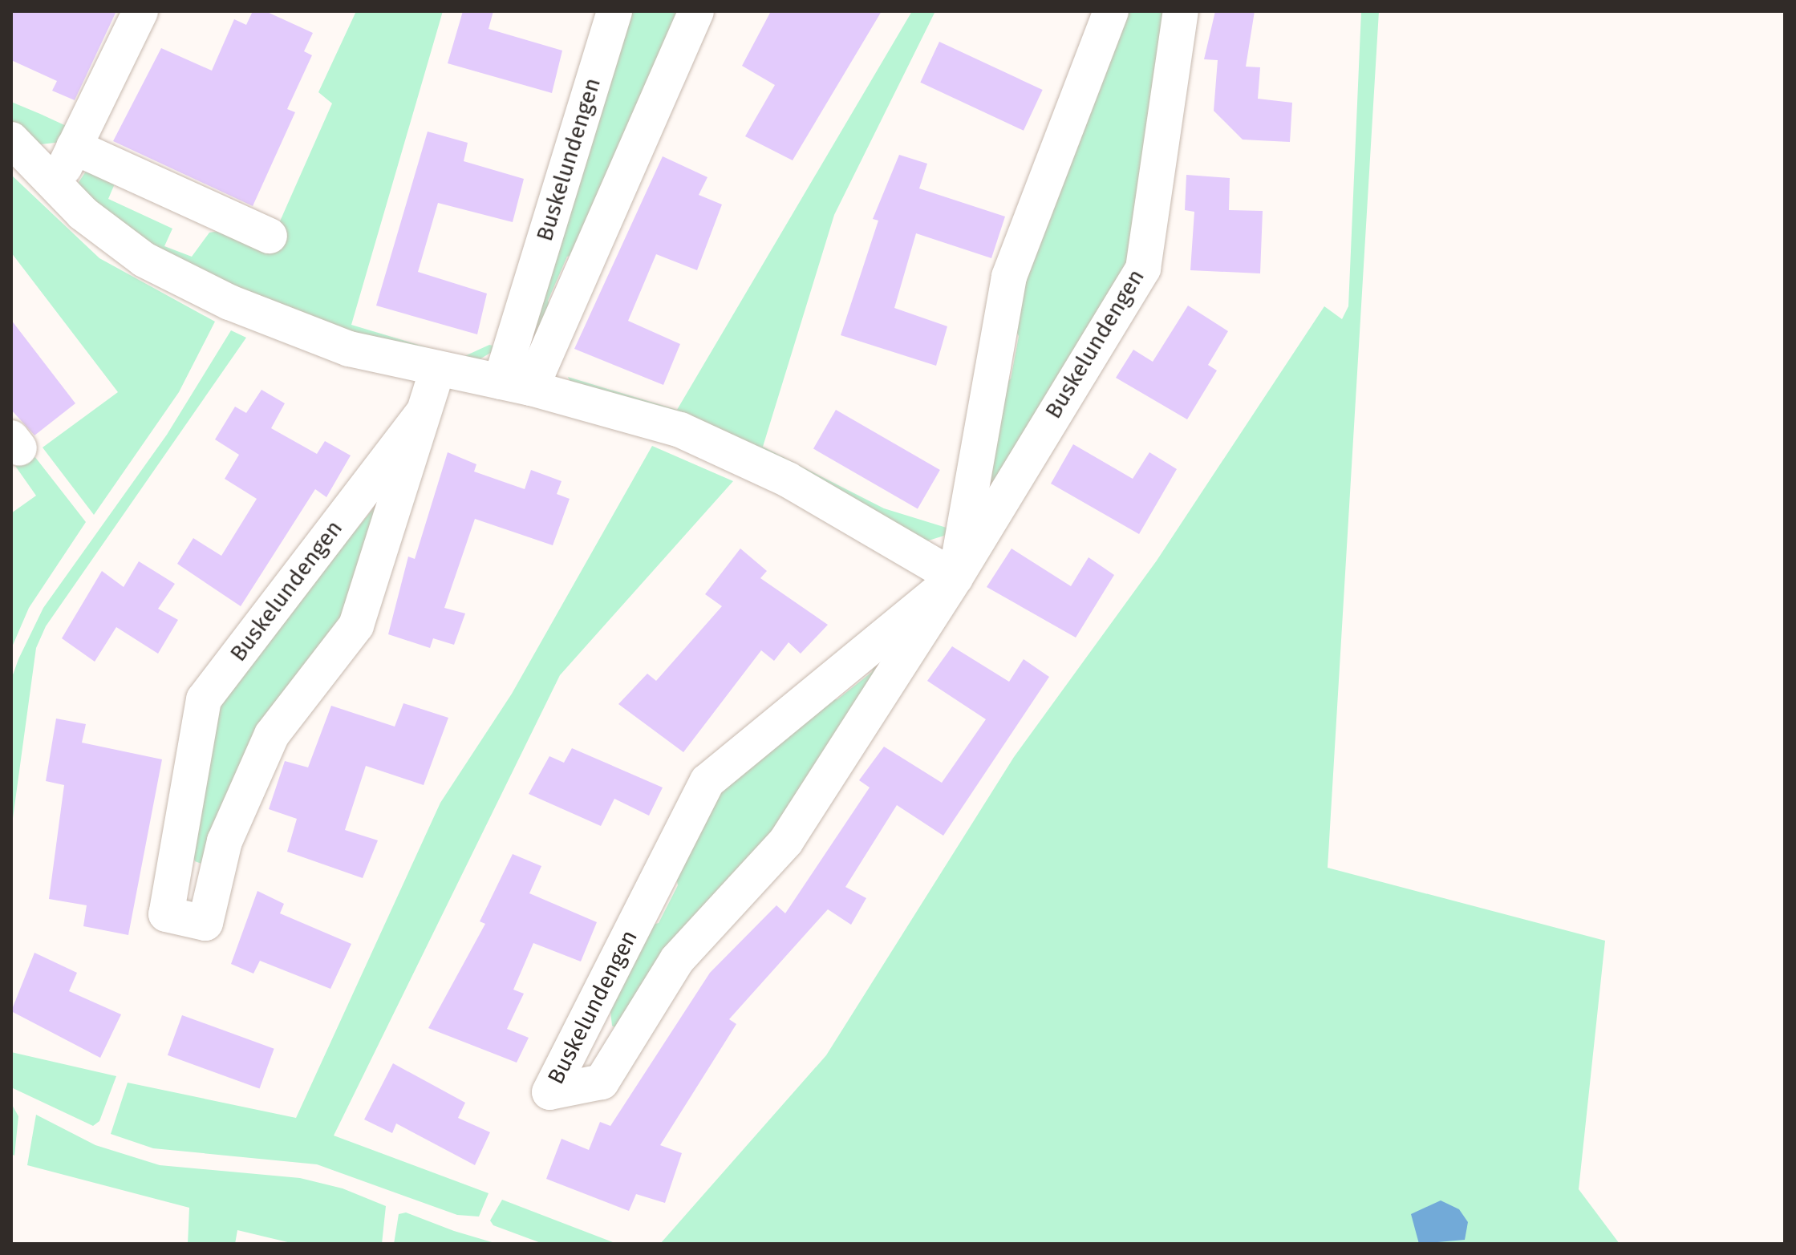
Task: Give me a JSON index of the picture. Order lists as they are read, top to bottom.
{
  "streets": {
    "street": ["Buskelundengen"]
  }
}
